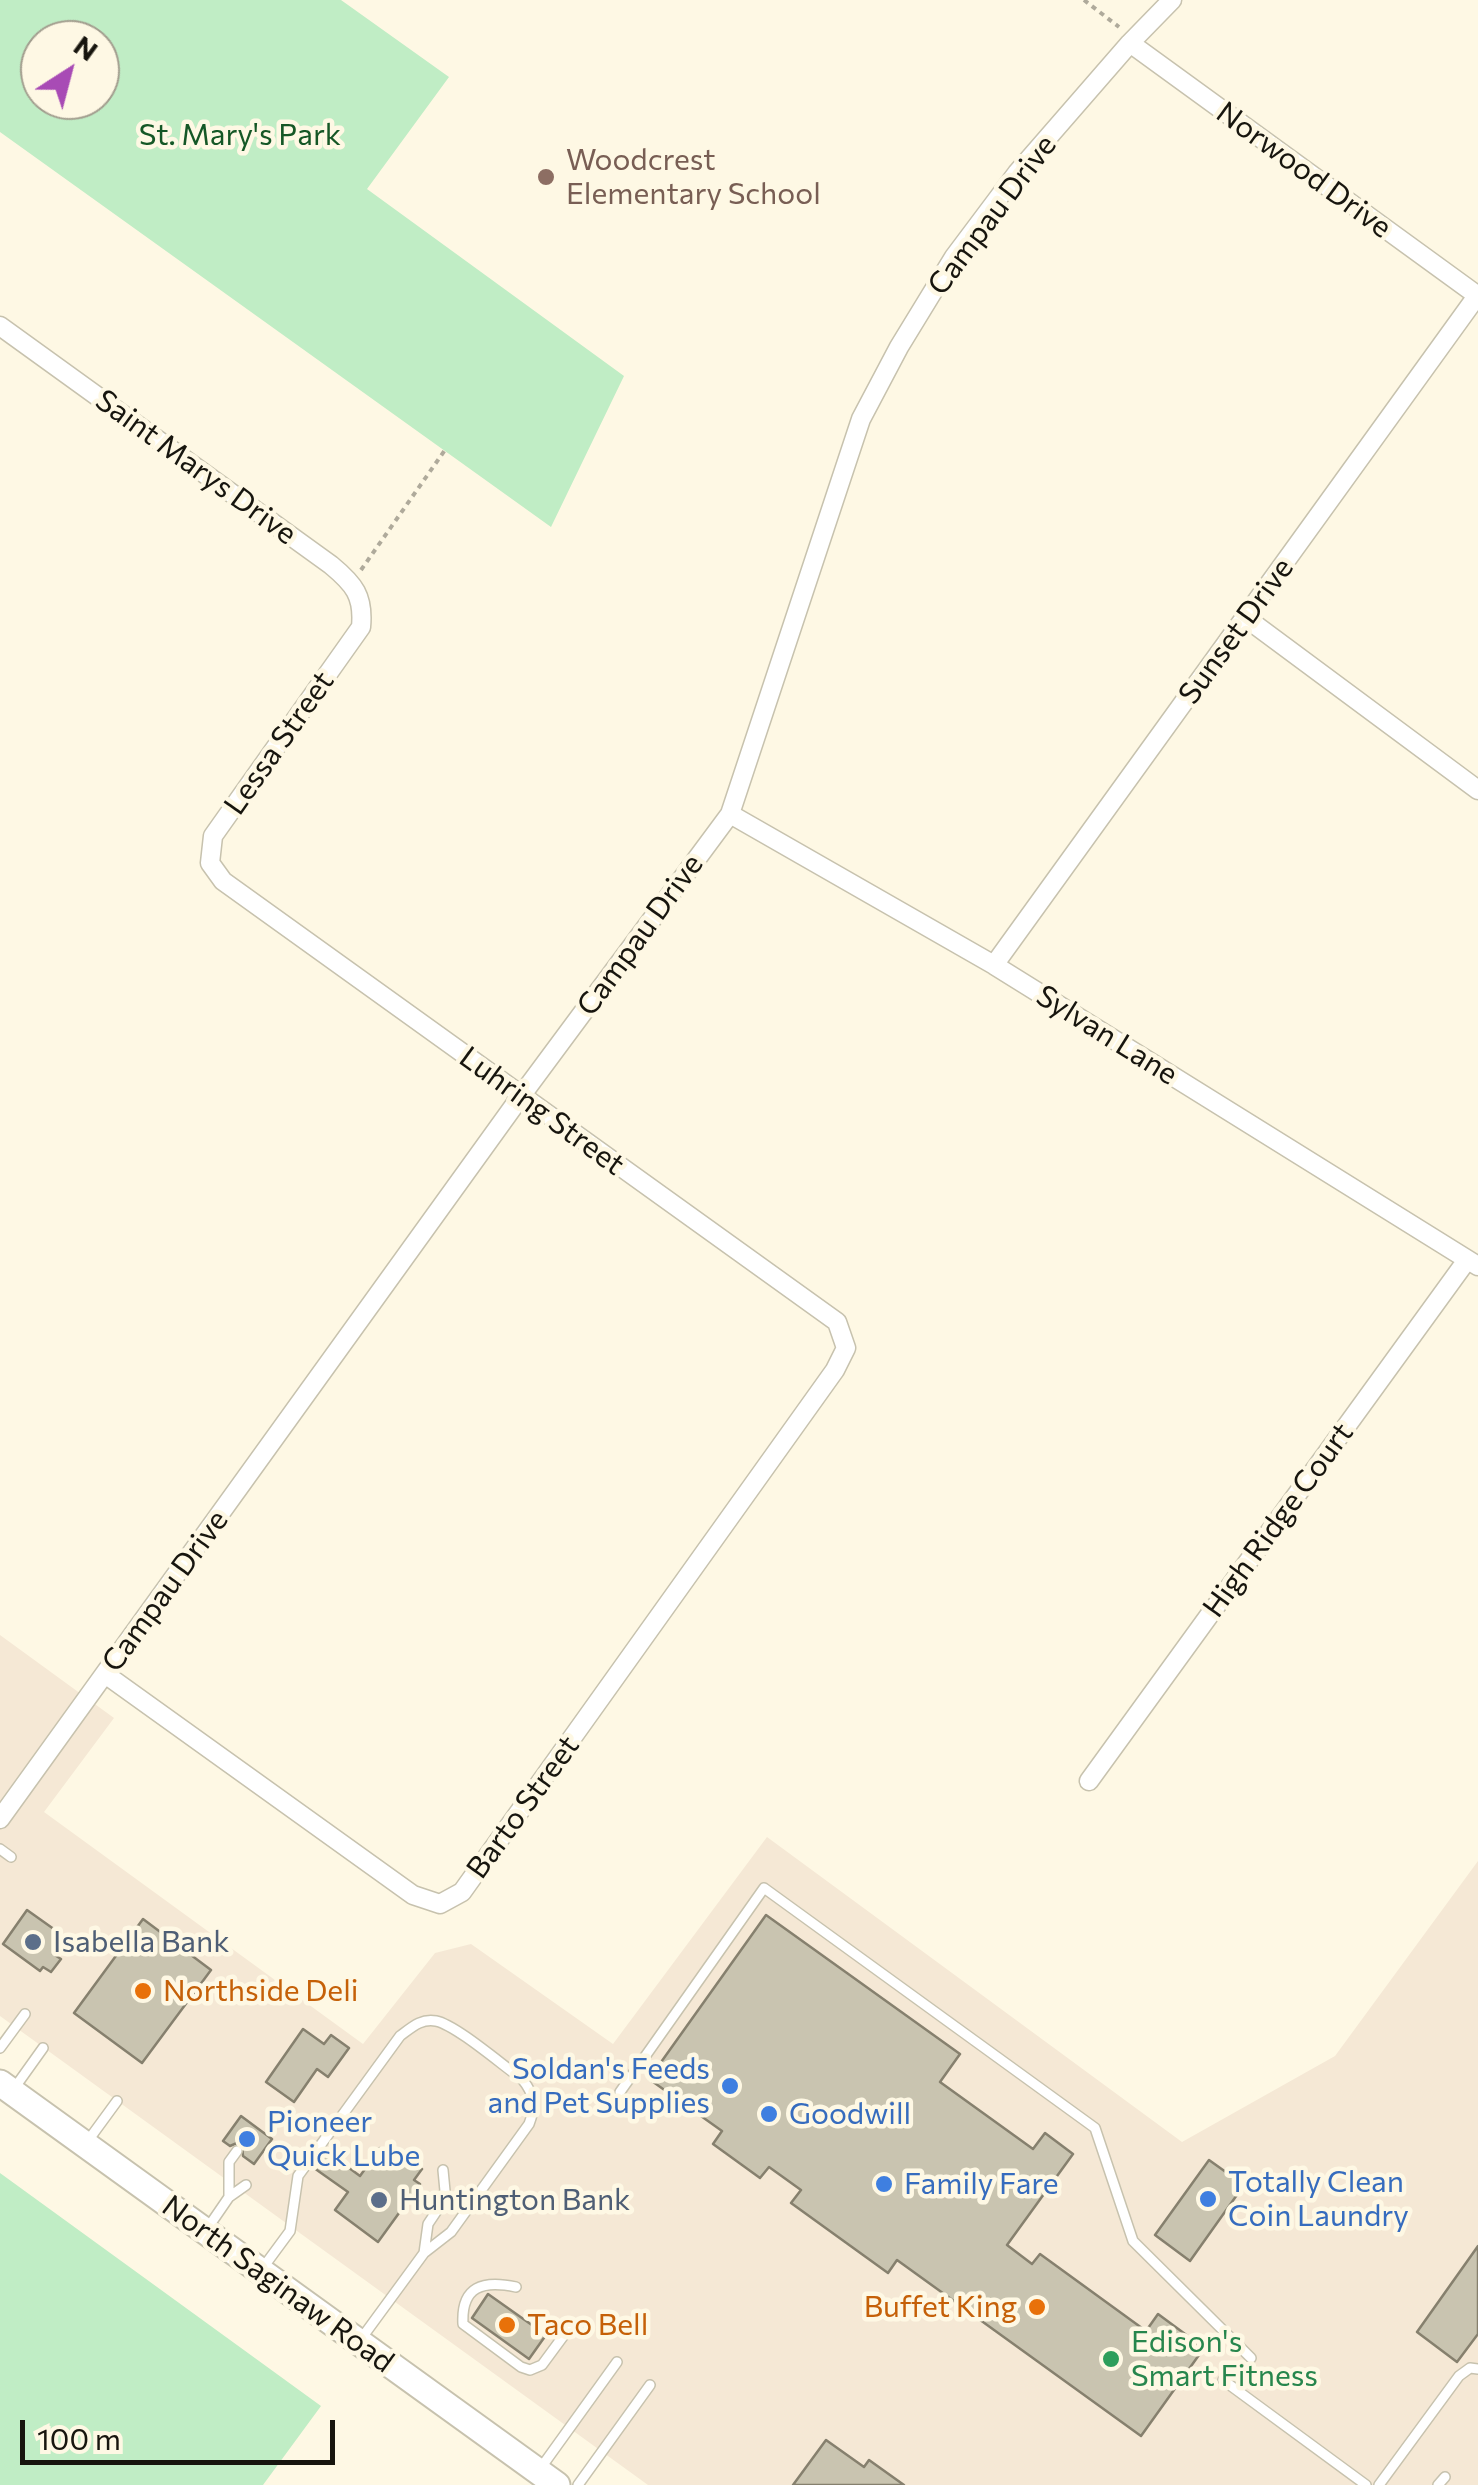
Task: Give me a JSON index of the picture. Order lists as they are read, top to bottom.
{
  "streets": {
    "main road": ["North Saginaw Road"],
    "street": [
      "Norwood Drive",
      "Campau Drive",
      "Saint Marys Drive",
      "Sunset Drive",
      "Lessa Street",
      "Sylvan Lane",
      "Luhring Street",
      "High Ridge Court",
      "Barto Street"
    ]
  },
  "crossings": [
    ["Norwood Drive", "Campau Drive"],
    ["Norwood Drive", "Sunset Drive"],
    ["Campau Drive", "Sylvan Lane"],
    ["Campau Drive", "Luhring Street"],
    ["Campau Drive", "Barto Street"],
    ["Saint Marys Drive", "Lessa Street"],
    ["Sunset Drive", "Sylvan Lane"],
    ["Lessa Street", "Luhring Street"],
    ["Sylvan Lane", "High Ridge Court"],
    ["Luhring Street", "Barto Street"]
  ],
  "parks": ["St. Mary's Park"],
  "places": [
    "Woodcrest Elementary School",
    "Isabella Bank",
    "Northside Deli",
    "Soldan's Feeds and Pet Supplies",
    "Goodwill",
    "Pioneer Quick Lube",
    "Family Fare",
    "Totally Clean Coin Laundry",
    "Huntington Bank",
    "Buffet King",
    "Taco Bell",
    "Edison's Smart Fitness"
  ],
  "scale_bar": "100 m",
  "north": "top right"
}
